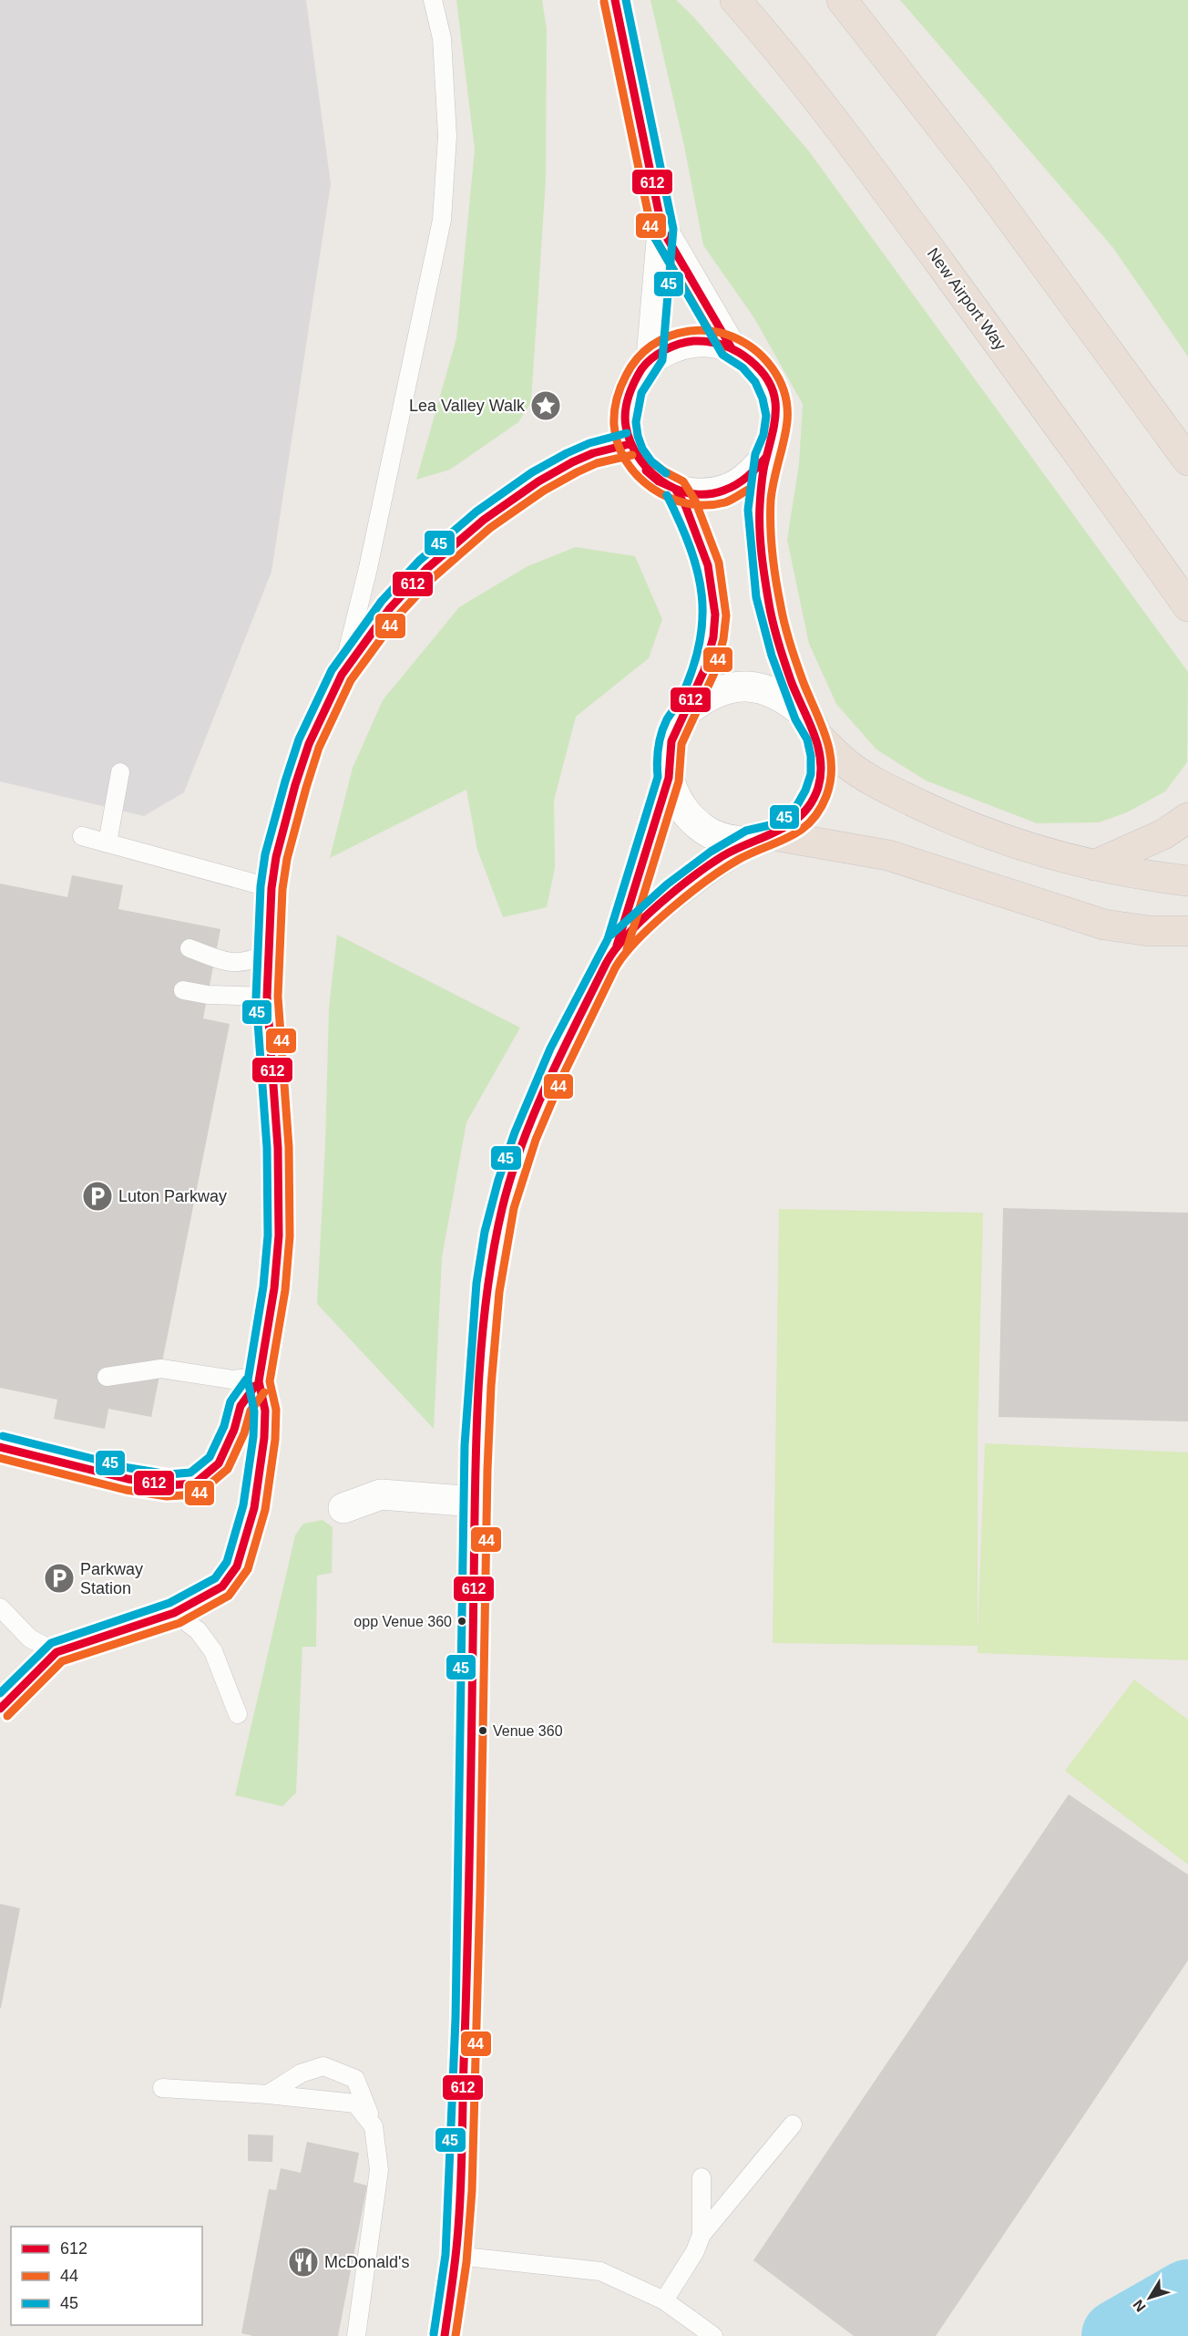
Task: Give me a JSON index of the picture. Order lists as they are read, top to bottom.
{
  "streets": {
    "highway": ["New Airport Way"]
  },
  "places": {
    "place": ["Lea Valley Walk"],
    "parking": ["Luton Parkway", "Parkway Station"],
    "other": ["opp Venue 360", "Venue 360"],
    "restaurant": ["McDonald's"]
  },
  "lines": ["transit line 612", "transit line 45", "transit line 44"],
  "legend": ["612", "44", "45"],
  "north": "bottom left"
}
